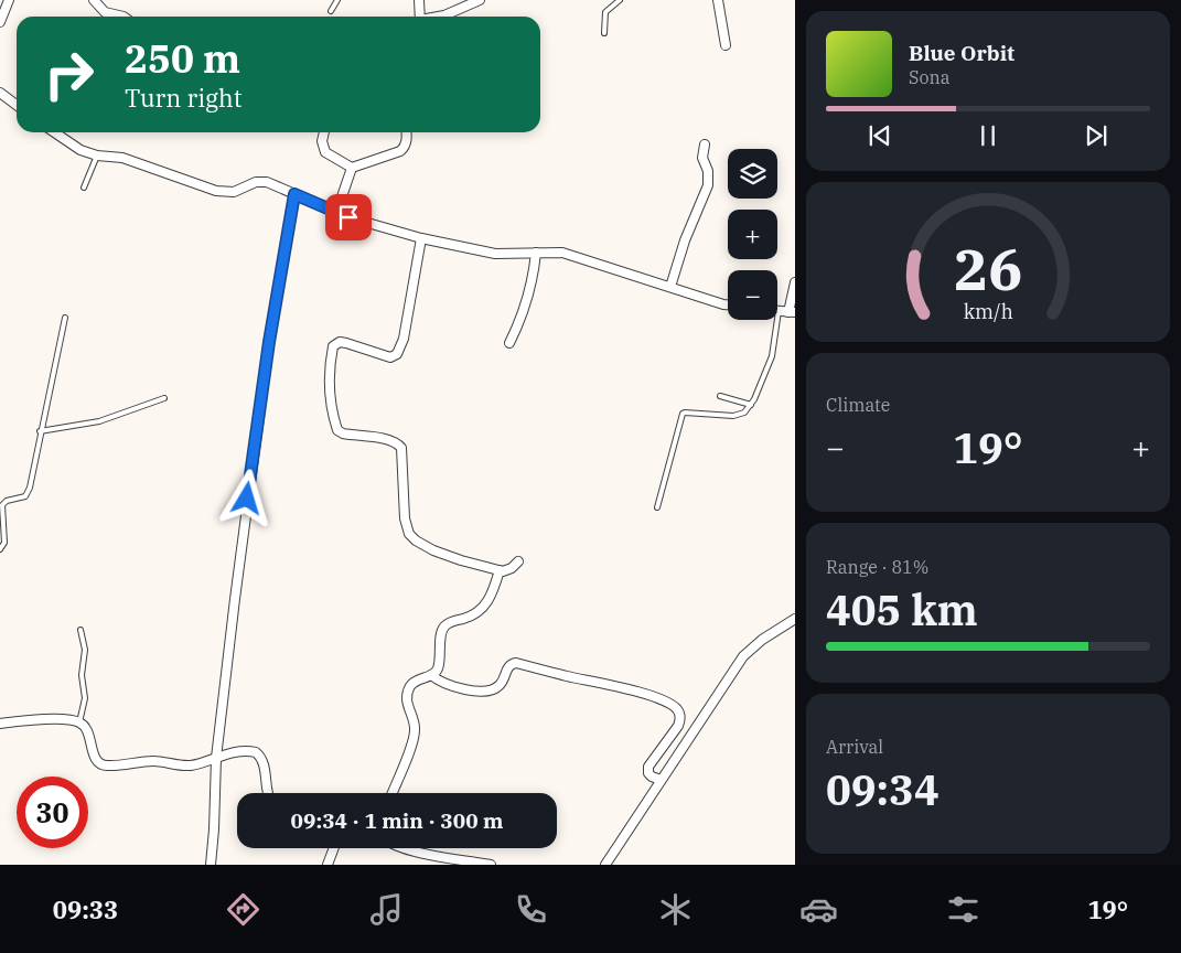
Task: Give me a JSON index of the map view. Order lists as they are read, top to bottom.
{
  "page": {
    "turn": ["250 m", "Turn right"],
    "song": ["Blue Orbit", "Sona"],
    "map_buttons": ["+", "−"],
    "tile": [
      "Climate",
      ["Range · 81%", "405 km"],
      ["Arrival", "09:34"]
    ],
    "heat": ["−", "19°", "+"],
    "limit": "30",
    "trip": "09:34 · 1 min · 300 m",
    "tabs": ["09:33", "19°"],
    "gauge": ["26", "km/h"]
  }
}
